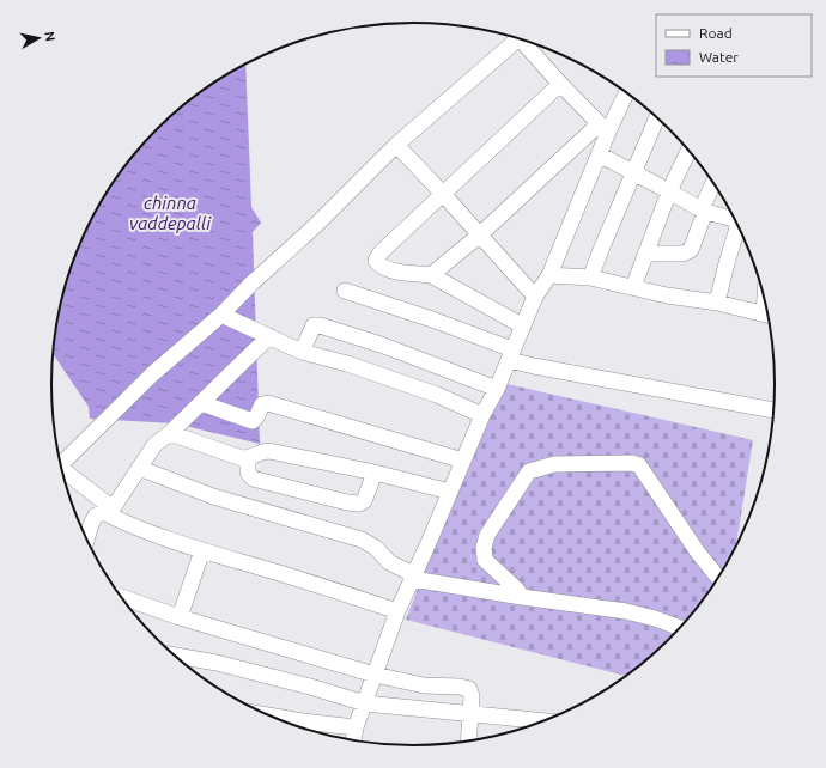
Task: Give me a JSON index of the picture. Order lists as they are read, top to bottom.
{
  "water": ["chinna vaddepalli"],
  "legend": ["Road", "Water"],
  "north": "right"
}
